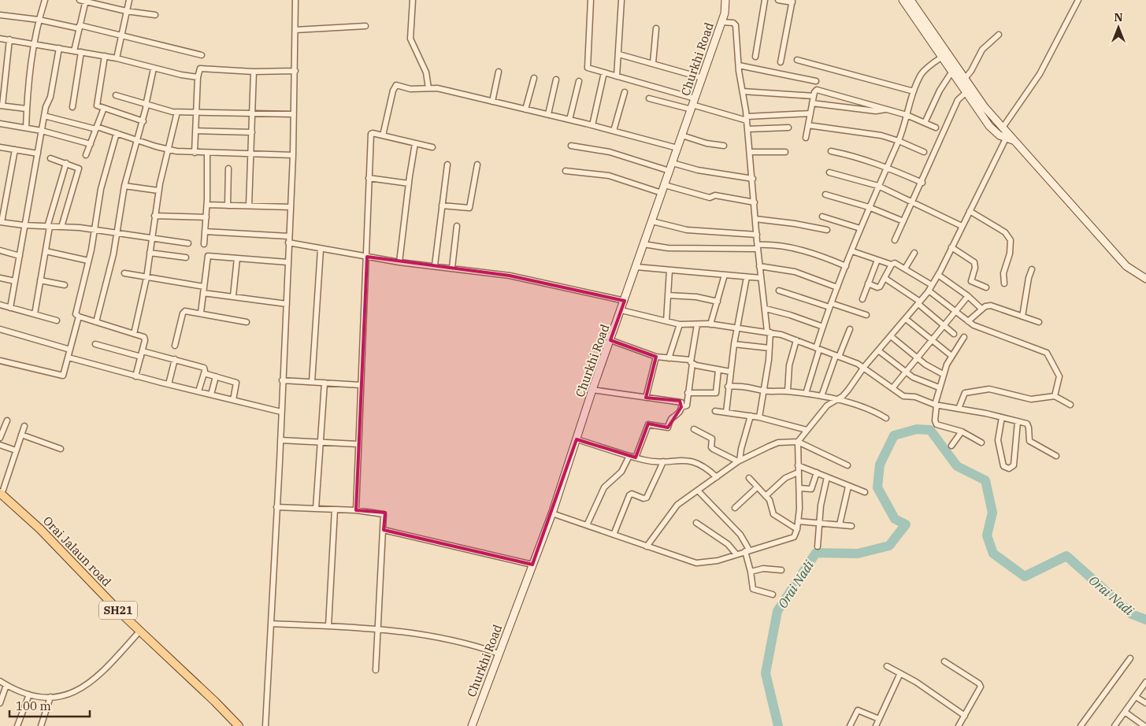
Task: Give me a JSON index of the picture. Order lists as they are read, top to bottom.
{
  "streets": {
    "main road": ["Orai Jalaun road", "SH21"],
    "street": ["Churkhi Road"]
  },
  "water": ["Orai Nadi"],
  "scale_bar": "100 m",
  "north": "top"
}
